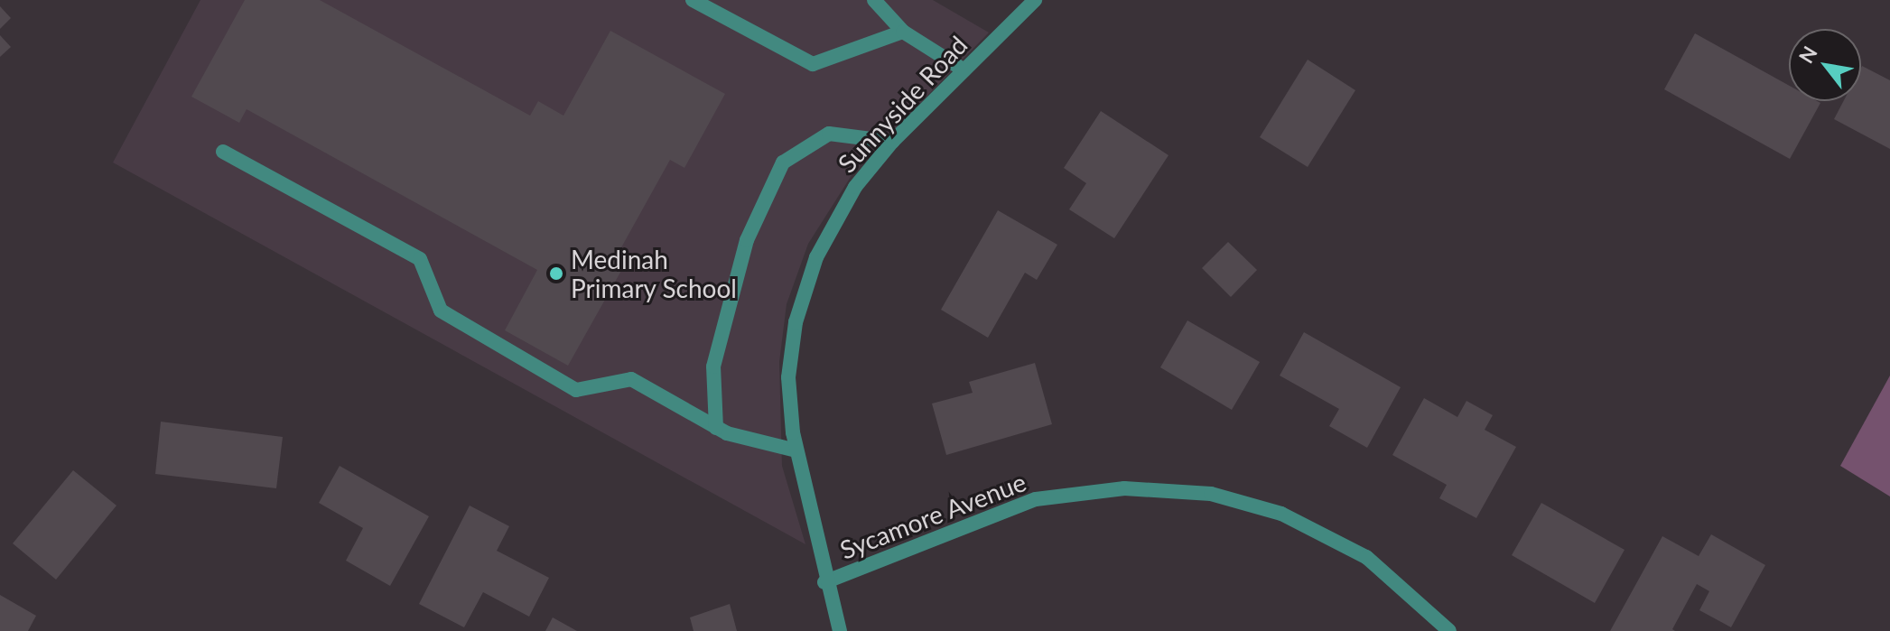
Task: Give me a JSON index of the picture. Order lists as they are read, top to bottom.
{
  "streets": {
    "street": ["Sunnyside Road", "Sycamore Avenue"]
  },
  "crossings": [
    ["Sunnyside Road", "Sycamore Avenue"]
  ],
  "places": ["Medinah Primary School"],
  "north": "top left"
}
